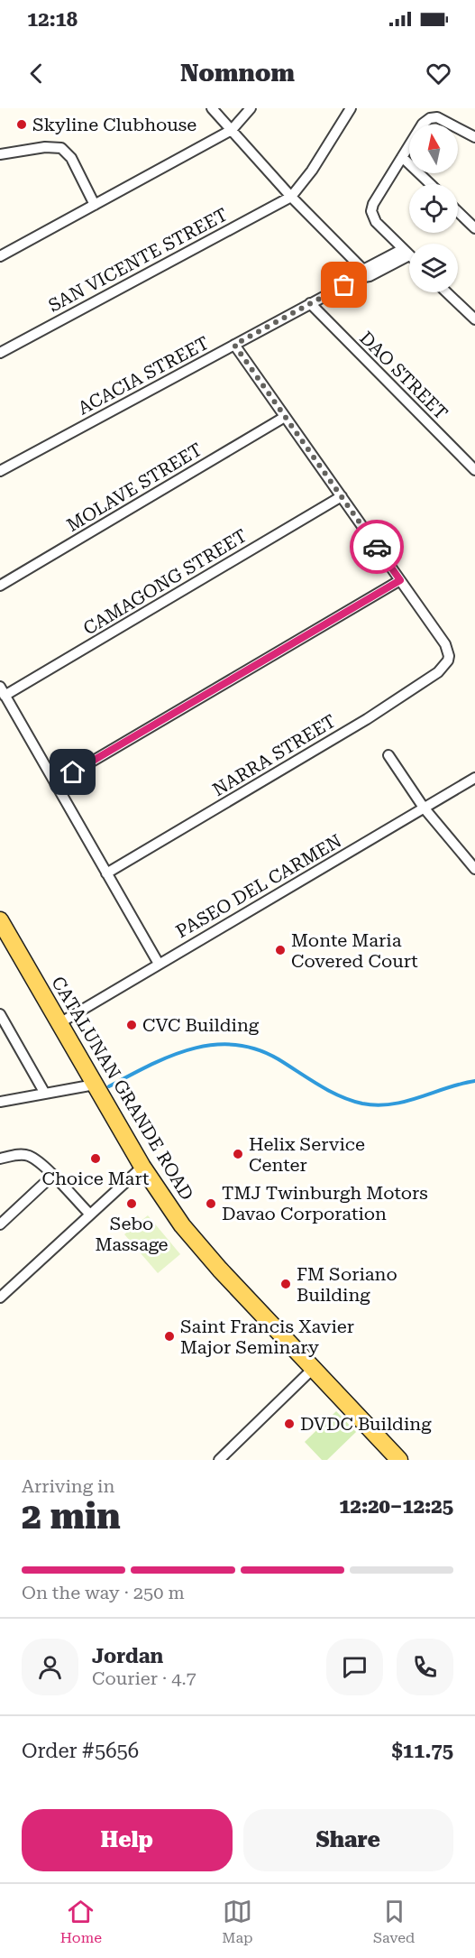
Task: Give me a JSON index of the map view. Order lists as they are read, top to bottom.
{
  "streets": {
    "main road": ["CATALUNAN GRANDE ROAD"],
    "street": [
      "SAN VICENTE STREET",
      "ACACIA STREET",
      "DAO STREET",
      "MOLAVE STREET",
      "CAMAGONG STREET",
      "NARRA STREET",
      "PASEO DEL CARMEN"
    ]
  },
  "crossings": [
    ["ACACIA STREET", "DAO STREET"],
    ["PASEO DEL CARMEN", "CATALUNAN GRANDE ROAD"]
  ],
  "places": [
    "Skyline Clubhouse",
    "Monte Maria Covered Court",
    "CVC Building",
    "Helix Service Center",
    "Choice Mart",
    "Sebo Massage",
    "TMJ Twinburgh Motors Davao Corporation",
    "FM Soriano Building",
    "Saint Francis Xavier Major Seminary",
    "DVDC Building"
  ],
  "north": "top",
  "page": {
    "status": "12:18",
    "header": "Nomnom",
    "heading": ["2 min", "Arriving in", "12:20–12:25"],
    "panel": [
      "Jordan",
      "Courier · 4.7",
      "Order #5656",
      "$11.75"
    ],
    "bar": "On the way · 250 m",
    "buttons": ["Help", "Share"],
    "tabs": ["Home", "Map", "Saved"]
  }
}
